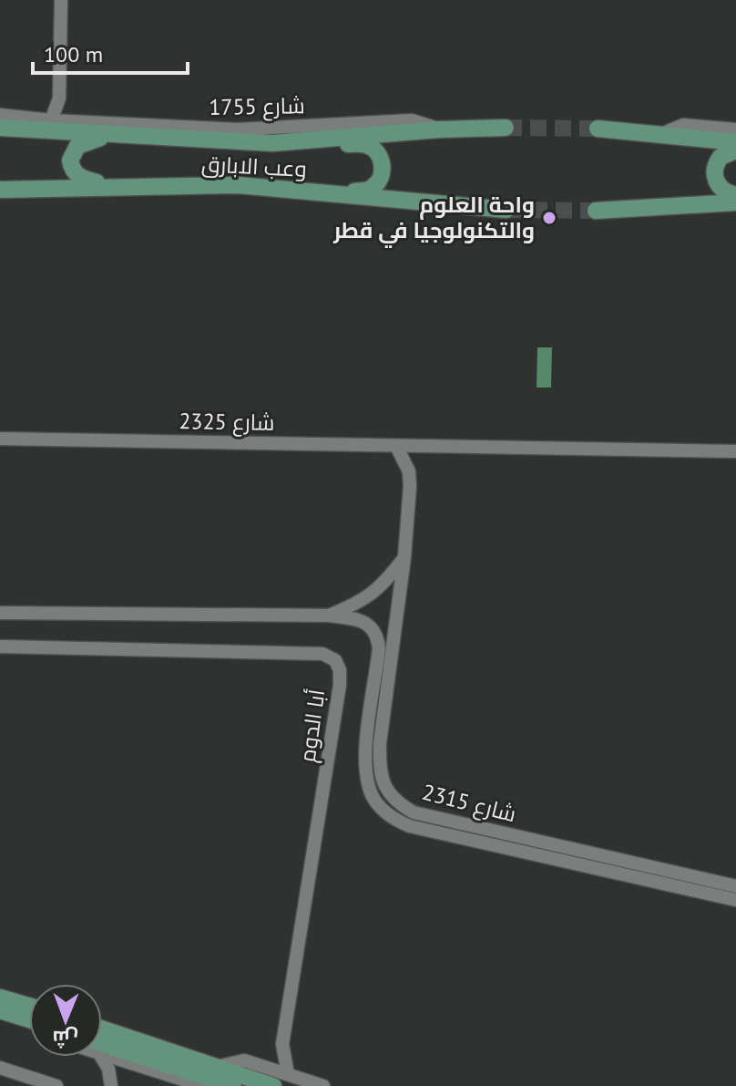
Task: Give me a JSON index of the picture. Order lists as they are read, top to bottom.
{
  "streets": {
    "street": [
      "شارع 1755",
      "وعب الابارق",
      "شارع 2325",
      "أبا الدوم",
      "شارع 2315"
    ]
  },
  "crossings": [
    ["شارع 1755", "وعب الابارق"],
    ["شارع 2325", "شارع 2315"]
  ],
  "places": ["واحة العلوم والتكنولوجيا في قطر"],
  "scale_bar": "100 m",
  "north": "bottom"
}
